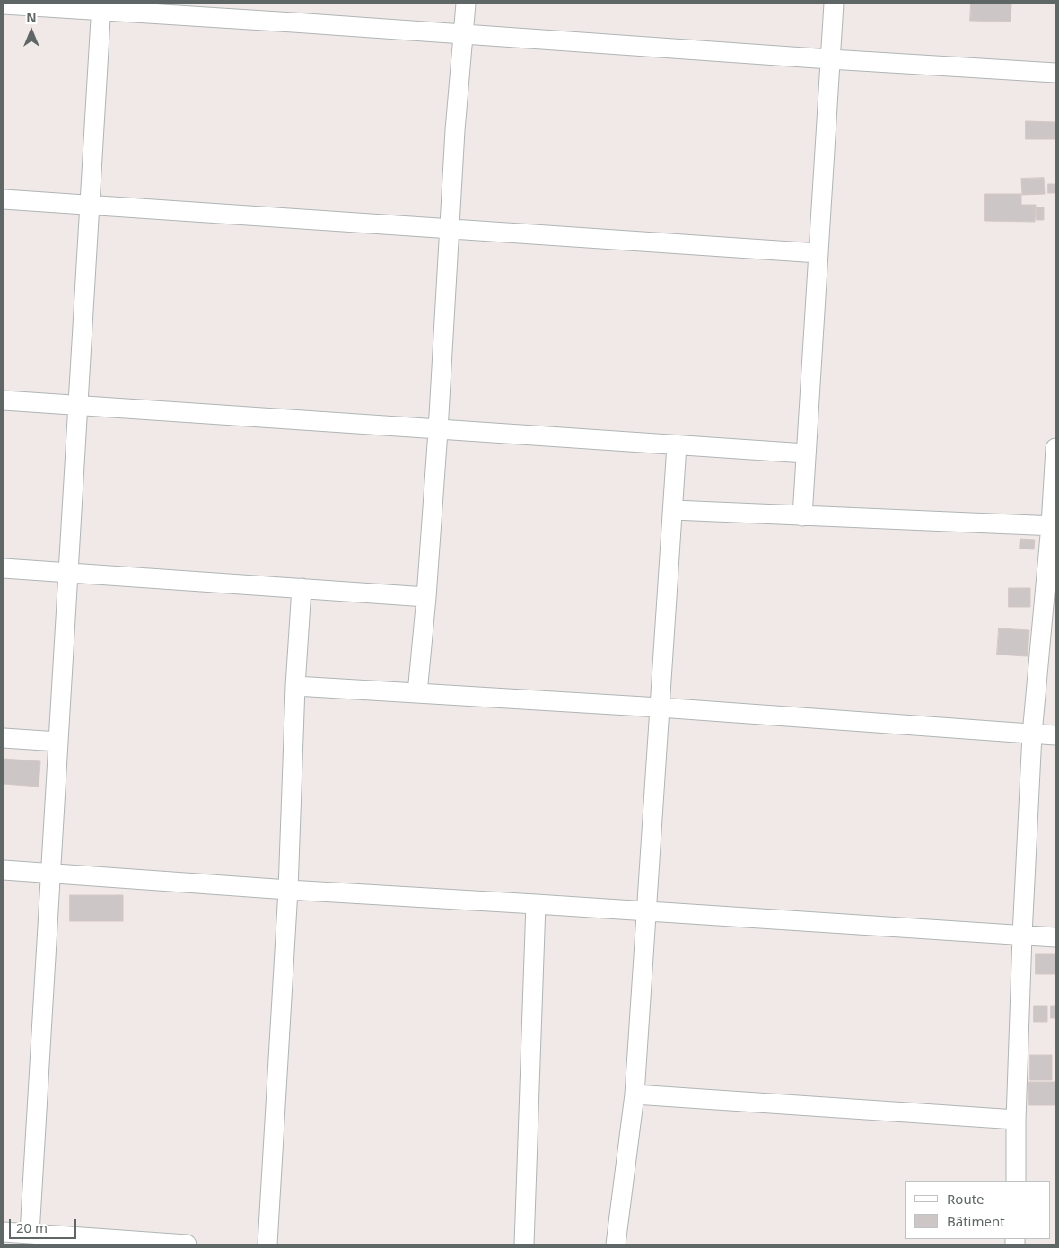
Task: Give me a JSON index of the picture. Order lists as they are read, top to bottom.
{
  "legend": ["Route", "Bâtiment"],
  "scale_bar": "20 m",
  "north": "top"
}
